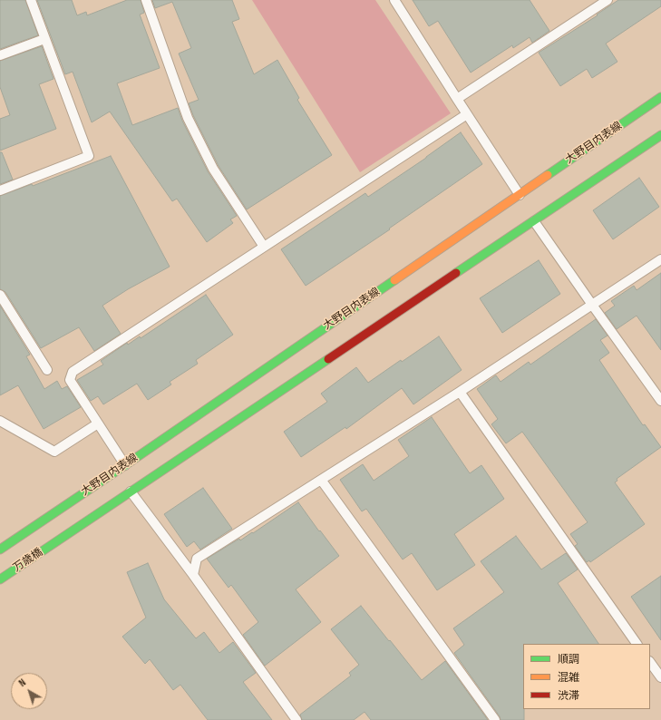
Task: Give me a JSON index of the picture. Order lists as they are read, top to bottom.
{
  "streets": {
    "main road": ["大野目内表線", "万歳橋"]
  },
  "legend": ["順調", "混雑", "渋滞"],
  "north": "top left"
}
